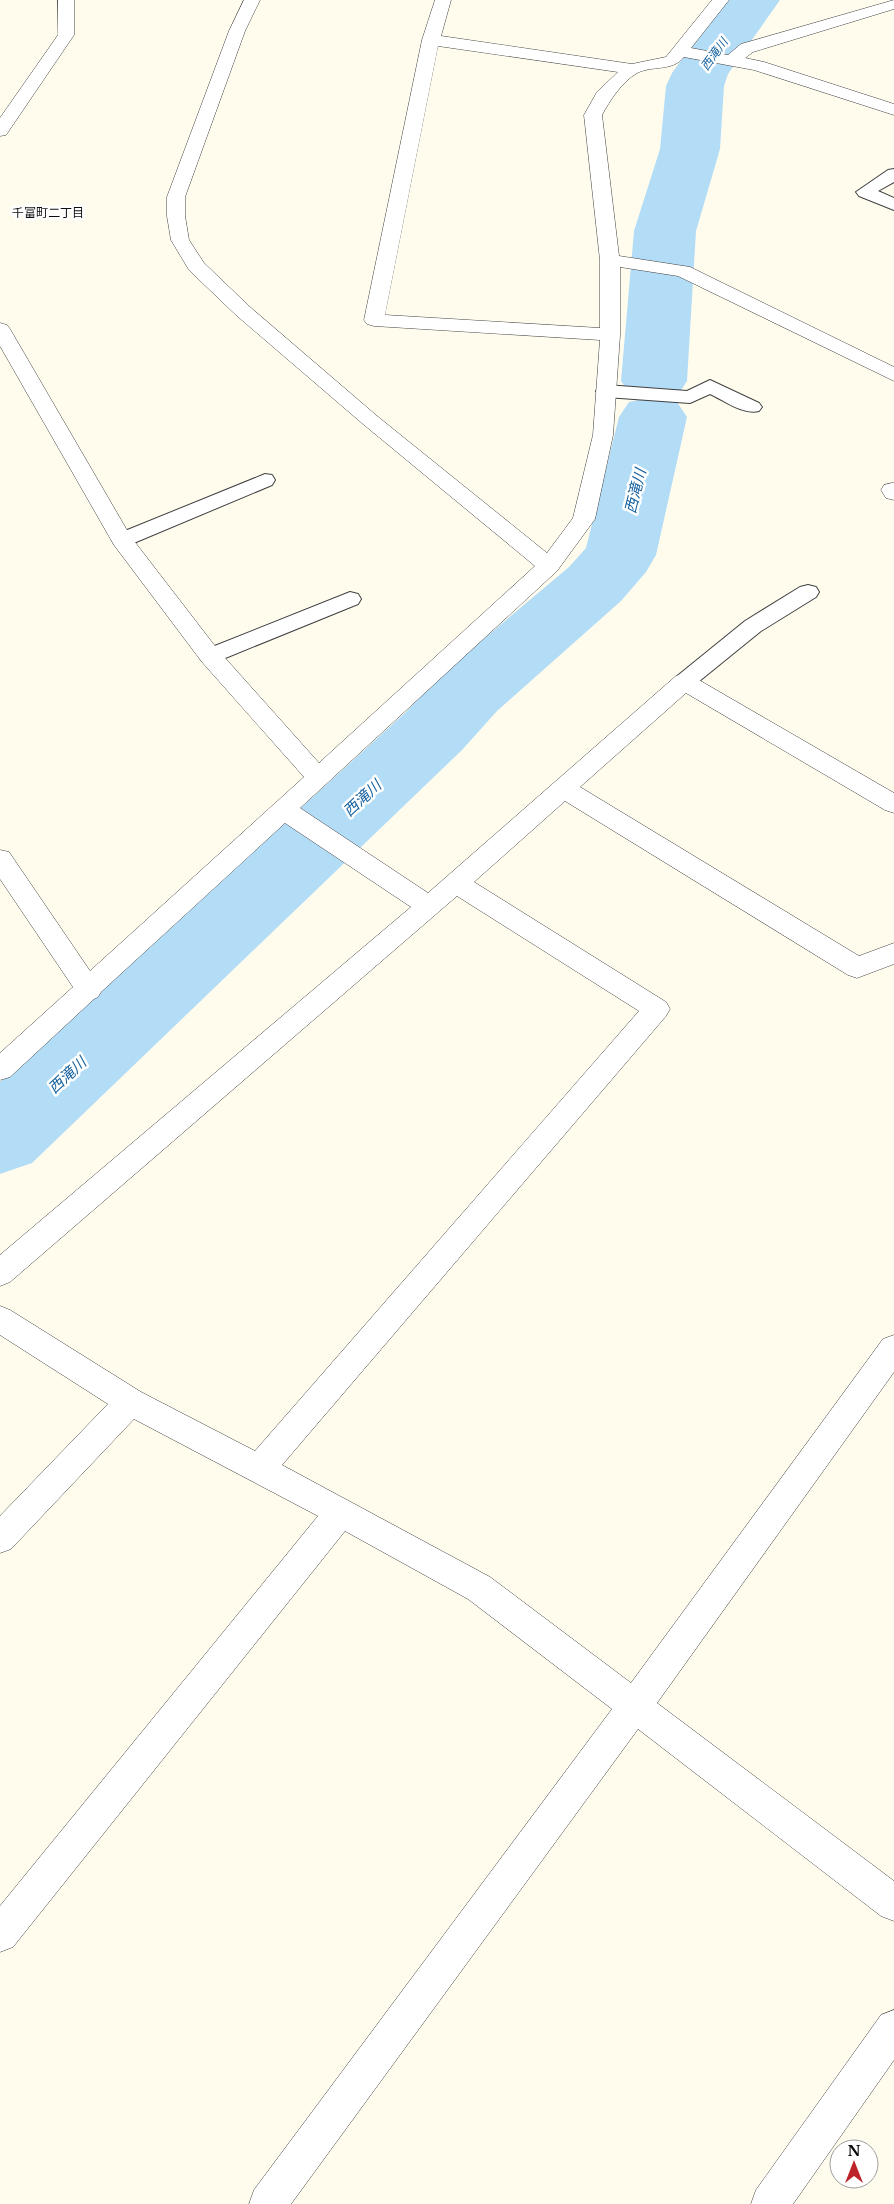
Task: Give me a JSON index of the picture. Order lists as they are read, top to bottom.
{
  "districts": ["千富町二丁目"],
  "water": ["西滝川"],
  "north": "top"
}
